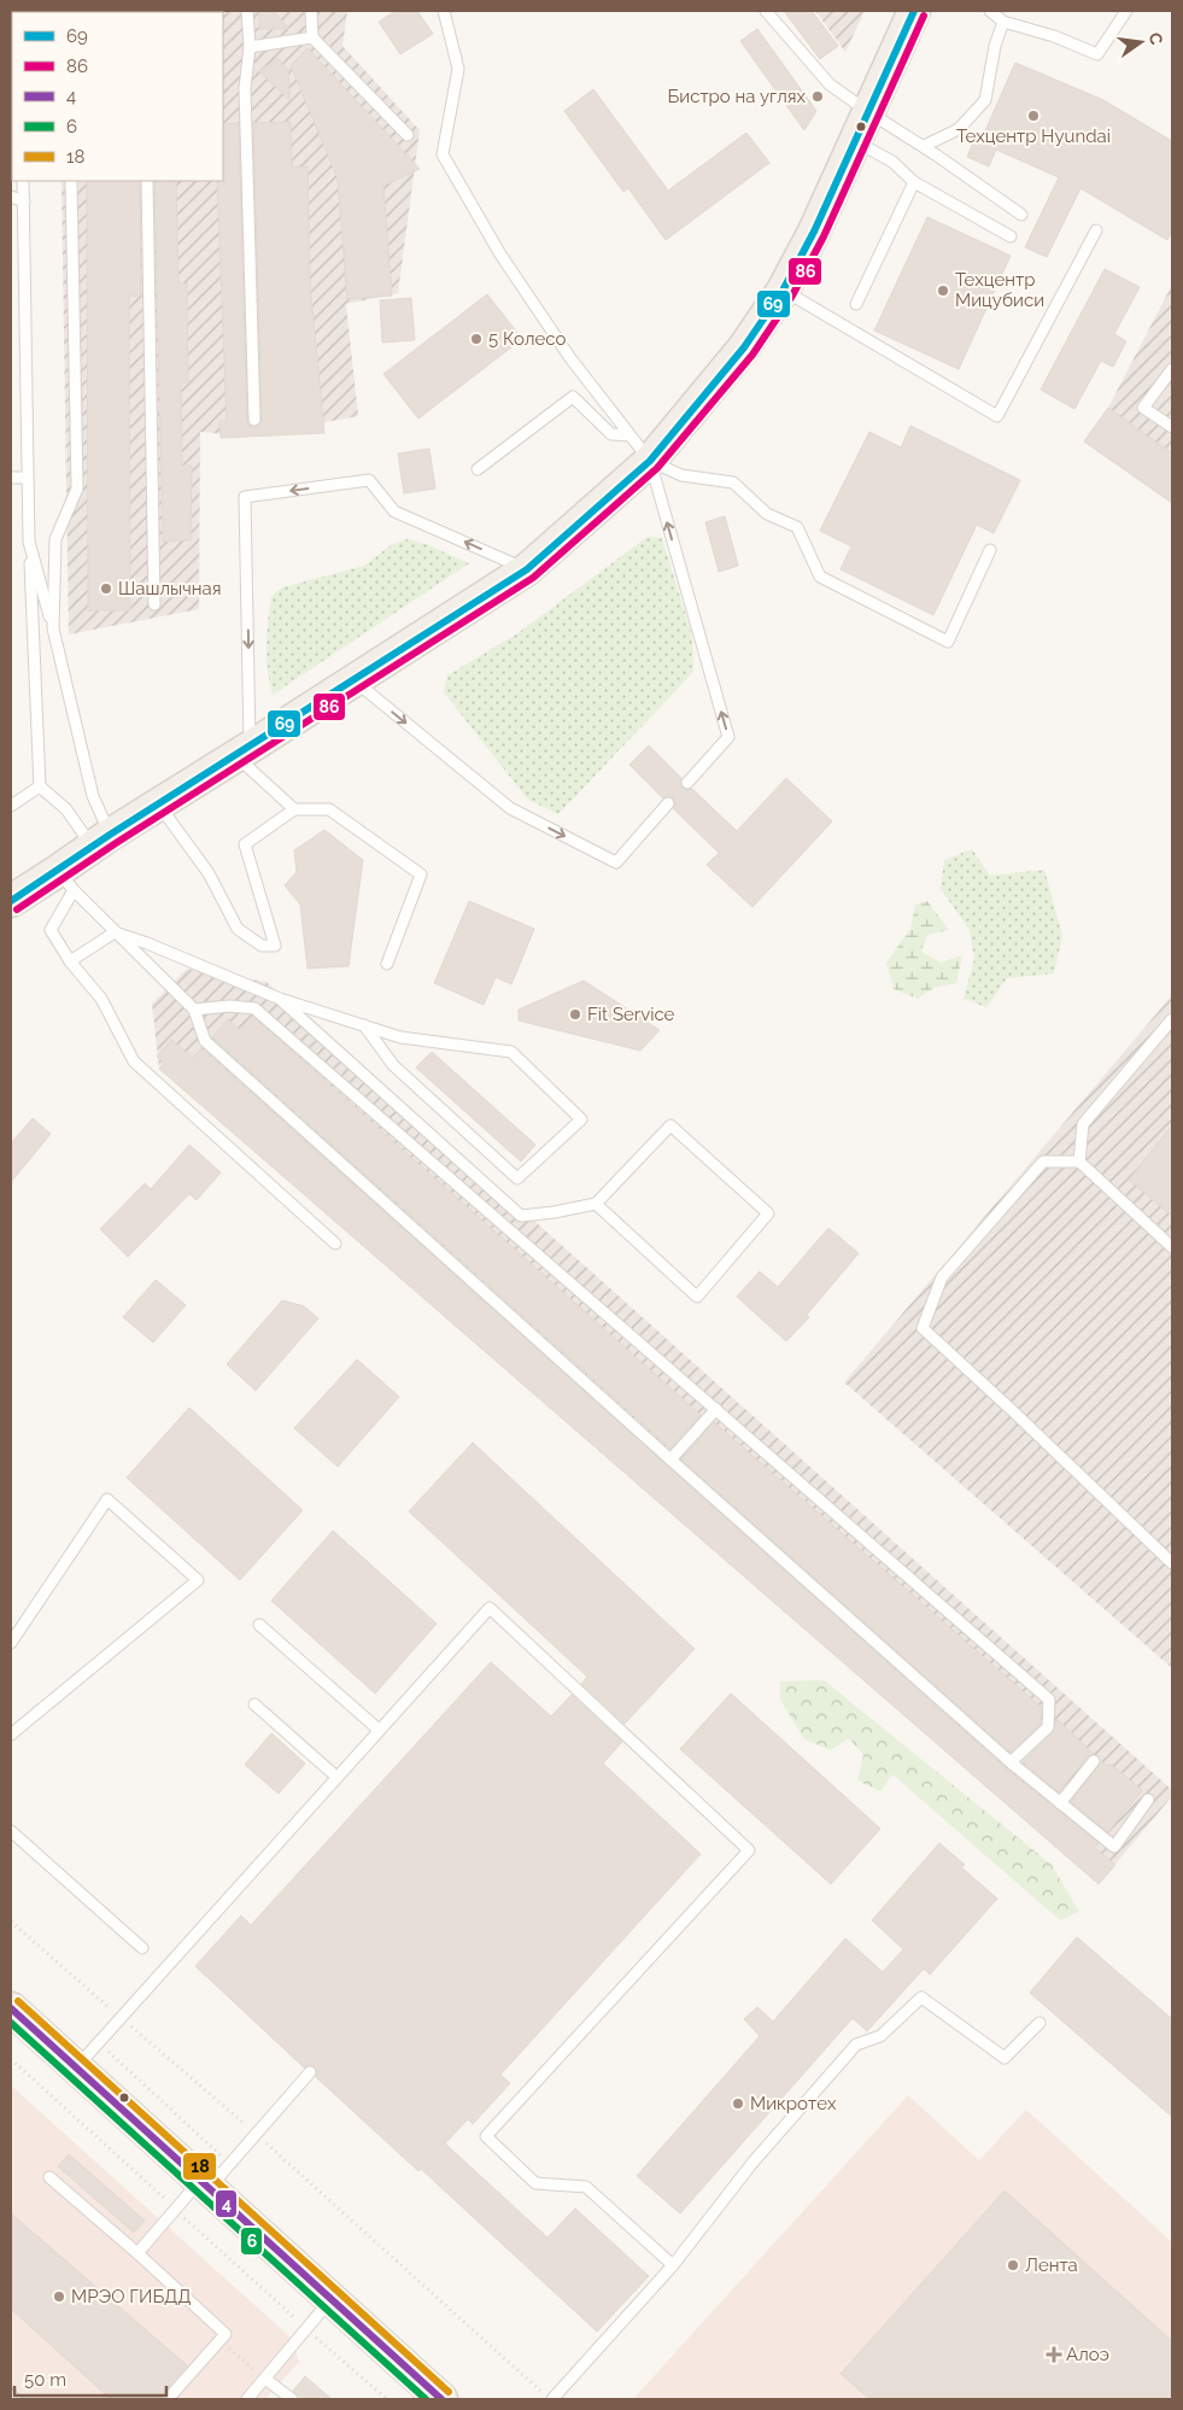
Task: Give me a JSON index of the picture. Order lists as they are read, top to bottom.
{
  "places": {
    "other": [
      "Бистро на углях",
      "Техцентр Hyundai",
      "Техцентр Мицубиси",
      "5 Колесо",
      "Шашлычная",
      "Fit Service",
      "Микротех",
      "Лента",
      "МРЭО ГИБДД"
    ],
    "health": ["Алоэ"]
  },
  "lines": [
    "transit line 69",
    "transit line 86",
    "transit line 18",
    "transit line 4",
    "transit line 6"
  ],
  "legend": [
    "69",
    "86",
    "4",
    "6",
    "18"
  ],
  "scale_bar": "50 m",
  "north": "right"
}
